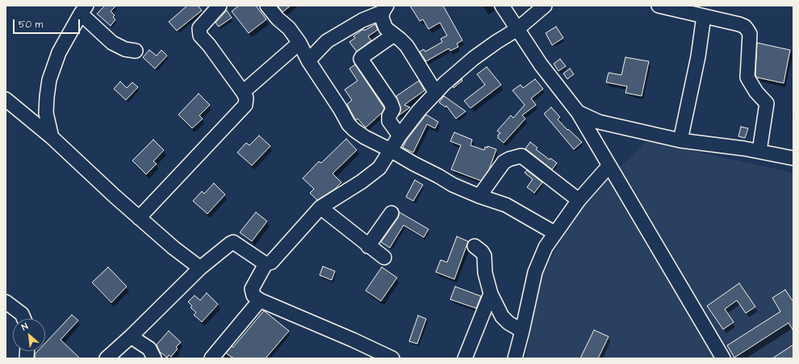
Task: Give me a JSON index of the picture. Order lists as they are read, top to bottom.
{
  "scale_bar": "50 m",
  "north": "top left"
}
